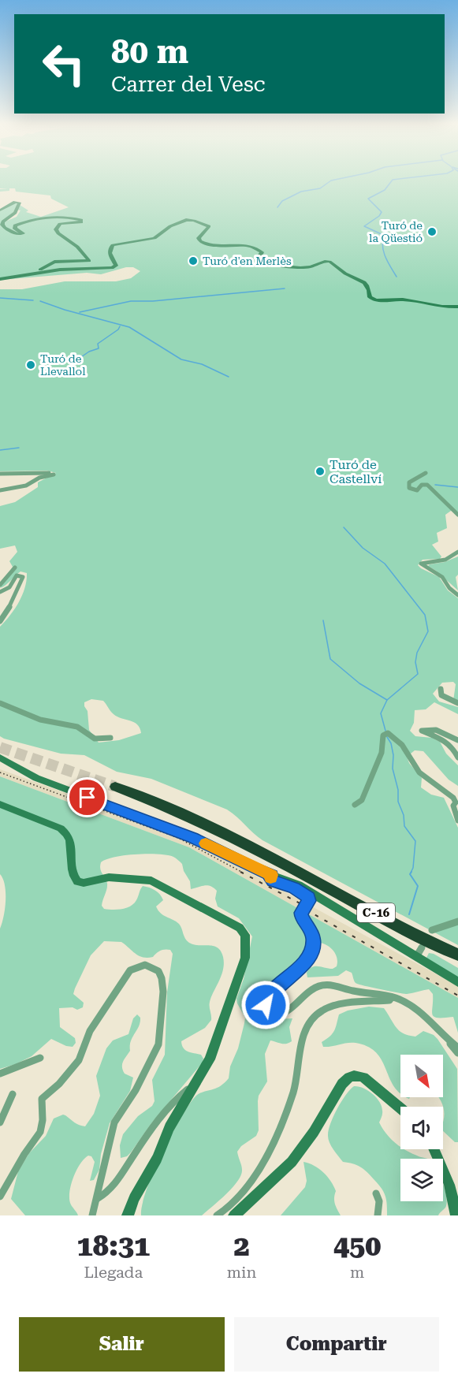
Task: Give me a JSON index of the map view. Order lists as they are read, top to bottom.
{
  "streets": {
    "highway": ["C-16"]
  },
  "places": [
    "Turó de la Qüestió",
    "Turó d'en Merlès",
    "Turó de Llevallol",
    "Turó de Castellví"
  ],
  "north": "bottom right",
  "page": {
    "turn": ["80 m", "Carrer del Vesc"],
    "eta": [
      "18:31",
      "Llegada",
      "2",
      "min",
      "450",
      "m"
    ],
    "buttons": ["Salir", "Compartir"]
  }
}
